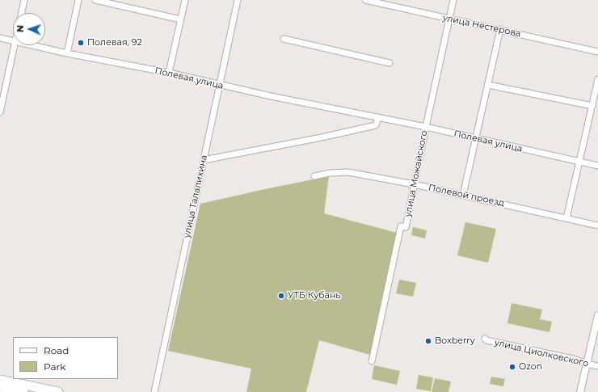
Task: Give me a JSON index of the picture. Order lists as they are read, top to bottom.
{
  "streets": {
    "street": [
      "улица Нестерова",
      "Полевая улица",
      "улица Можайского",
      "Полевой проезд",
      "улица Талалихина",
      "улица Циолковского"
    ]
  },
  "crossings": [
    ["улица Нестерова", "улица Можайского"],
    ["Полевая улица", "улица Можайского"],
    ["Полевая улица", "улица Талалихина"],
    ["улица Можайского", "Полевой проезд"]
  ],
  "places": [
    "Полевая, 92",
    "УТБ Кубань",
    "Boxberry",
    "Ozon"
  ],
  "legend": ["Road", "Park"],
  "north": "left"
}
